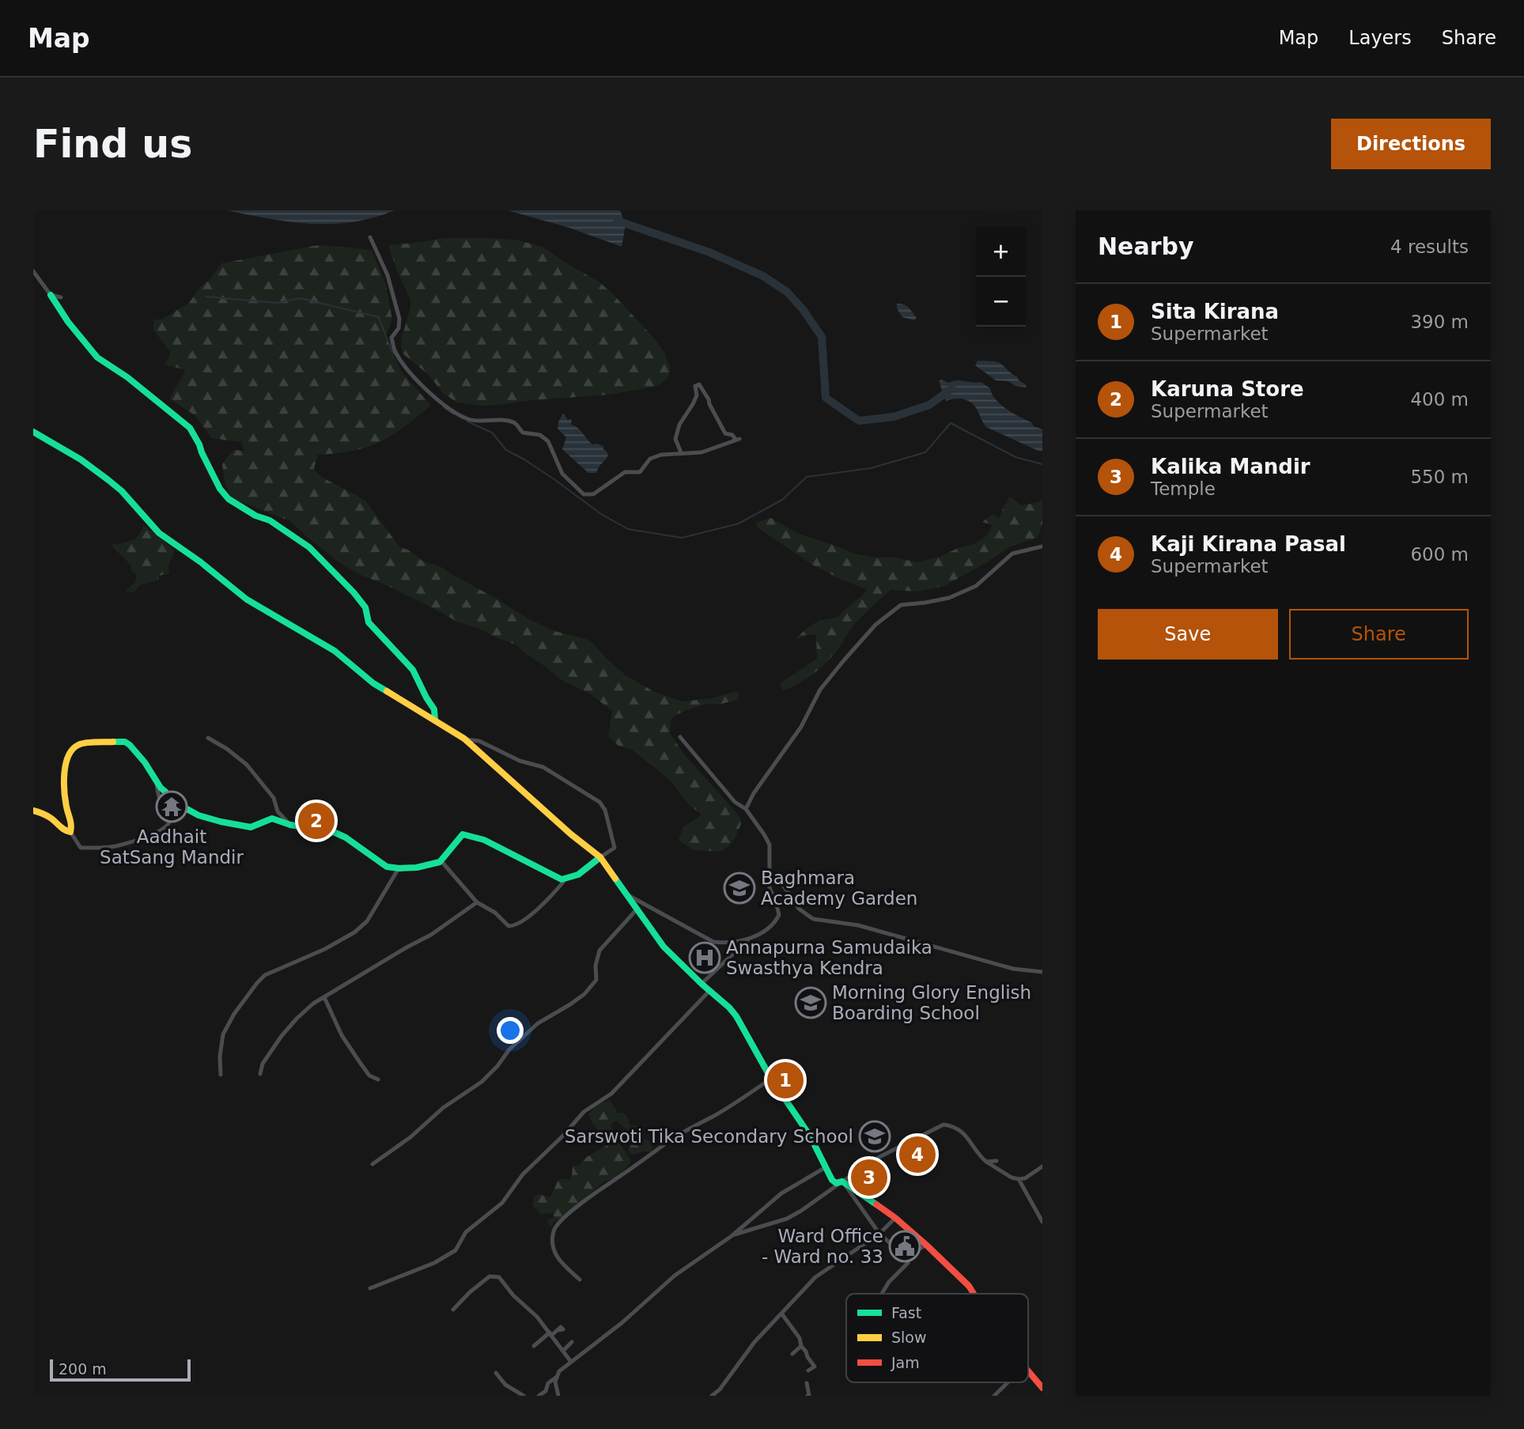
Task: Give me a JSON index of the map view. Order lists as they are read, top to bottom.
{
  "places": {
    "temple": ["Aadhait SatSang Mandir"],
    "school or university": ["Baghmara Academy Garden", "Morning Glory English Boarding School", "Sarswoti Tika Secondary School"],
    "hospital": ["Annapurna Samudaika Swasthya Kendra"],
    "public building": ["Ward Office - Ward no. 33"]
  },
  "legend": ["Fast", "Slow", "Jam"],
  "scale_bar": "200 m",
  "page": {
    "header": "Map",
    "nav": ["Map", "Layers", "Share"],
    "buttons": [
      "Directions",
      ["Save", "Share"]
    ],
    "title": "Find us",
    "heading": ["Nearby", "4 results"],
    "map_buttons": ["+", "−"],
    "list": [
      {
        "mark": "1",
        "name": "Sita Kirana",
        "note": "Supermarket",
        "value": "390 m"
      },
      {
        "mark": "2",
        "name": "Karuna Store",
        "note": "Supermarket",
        "value": "400 m"
      },
      {
        "mark": "3",
        "name": "Kalika Mandir",
        "note": "Temple",
        "value": "550 m"
      },
      {
        "mark": "4",
        "name": "Kaji Kirana Pasal",
        "note": "Supermarket",
        "value": "600 m"
      }
    ],
    "pins": [
      "2",
      "1",
      "4",
      "3"
    ],
    "scale": "200 m"
  }
}
